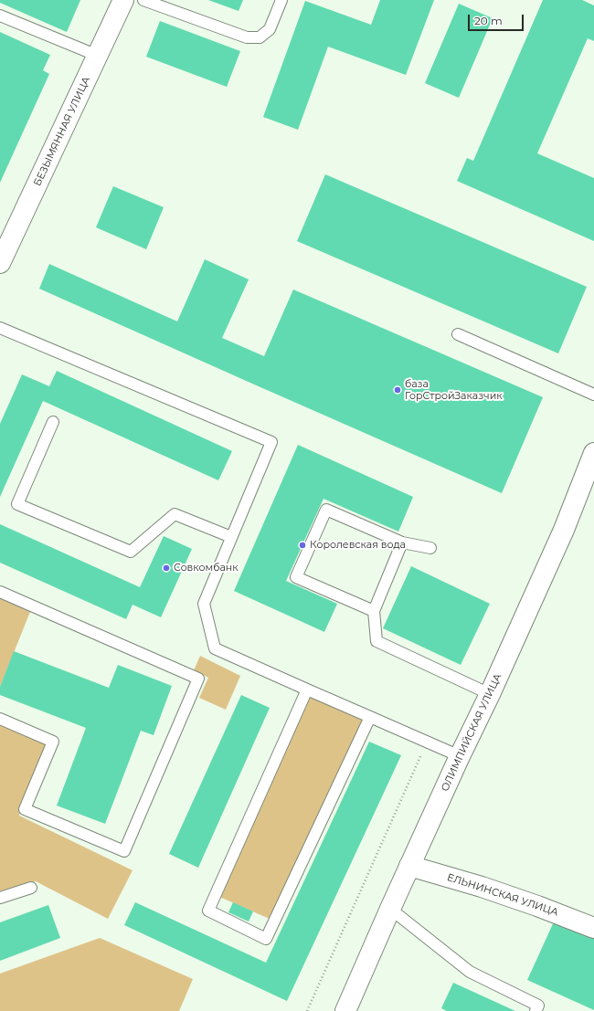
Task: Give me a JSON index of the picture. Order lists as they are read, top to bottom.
{
  "streets": {
    "street": ["БЕЗЫМЯННАЯ УЛИЦА", "ОЛИМПИЙСКАЯ УЛИЦА", "ЕЛЬНИНСКАЯ УЛИЦА"]
  },
  "crossings": [
    ["ОЛИМПИЙСКАЯ УЛИЦА", "ЕЛЬНИНСКАЯ УЛИЦА"]
  ],
  "places": ["база ГорСтройЗаказчик", "Королевская вода", "Совкомбанк"],
  "scale_bar": "20 m"
}
